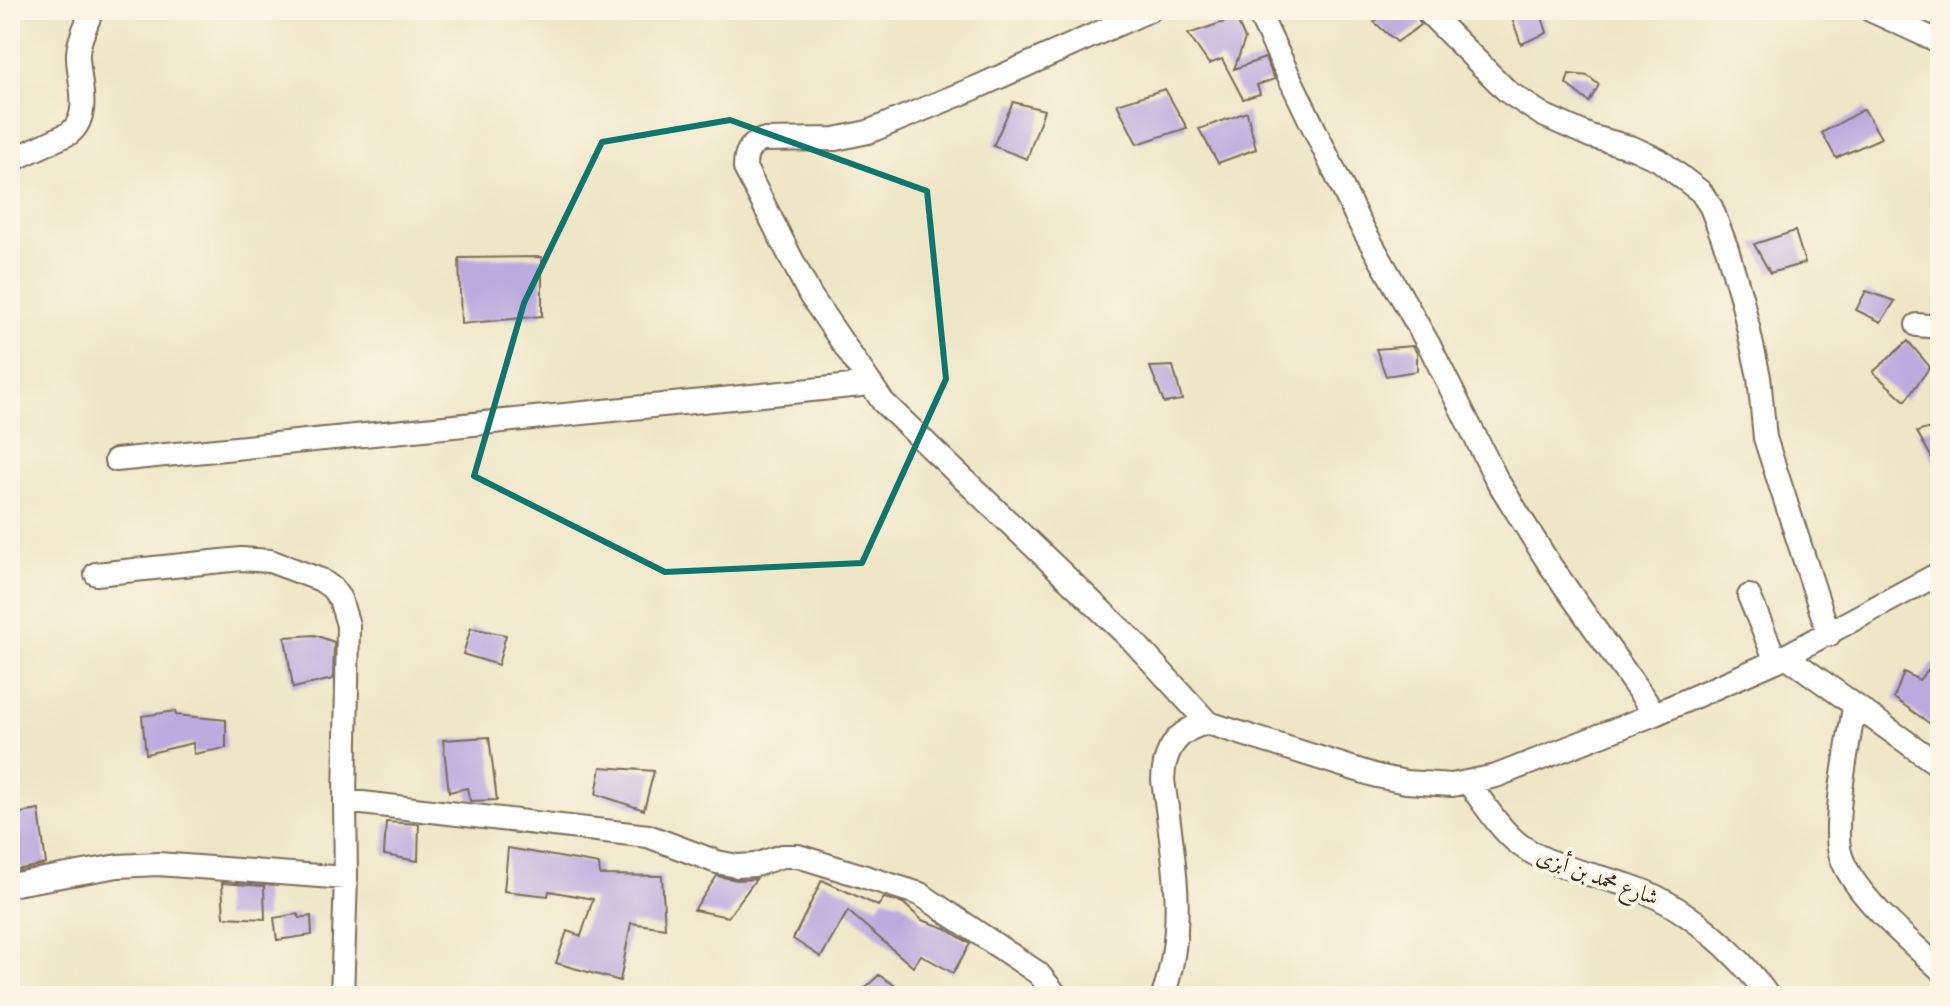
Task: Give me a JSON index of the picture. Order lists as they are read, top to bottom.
{
  "streets": {
    "street": ["شارع محمد بن أبزى"]
  }
}
